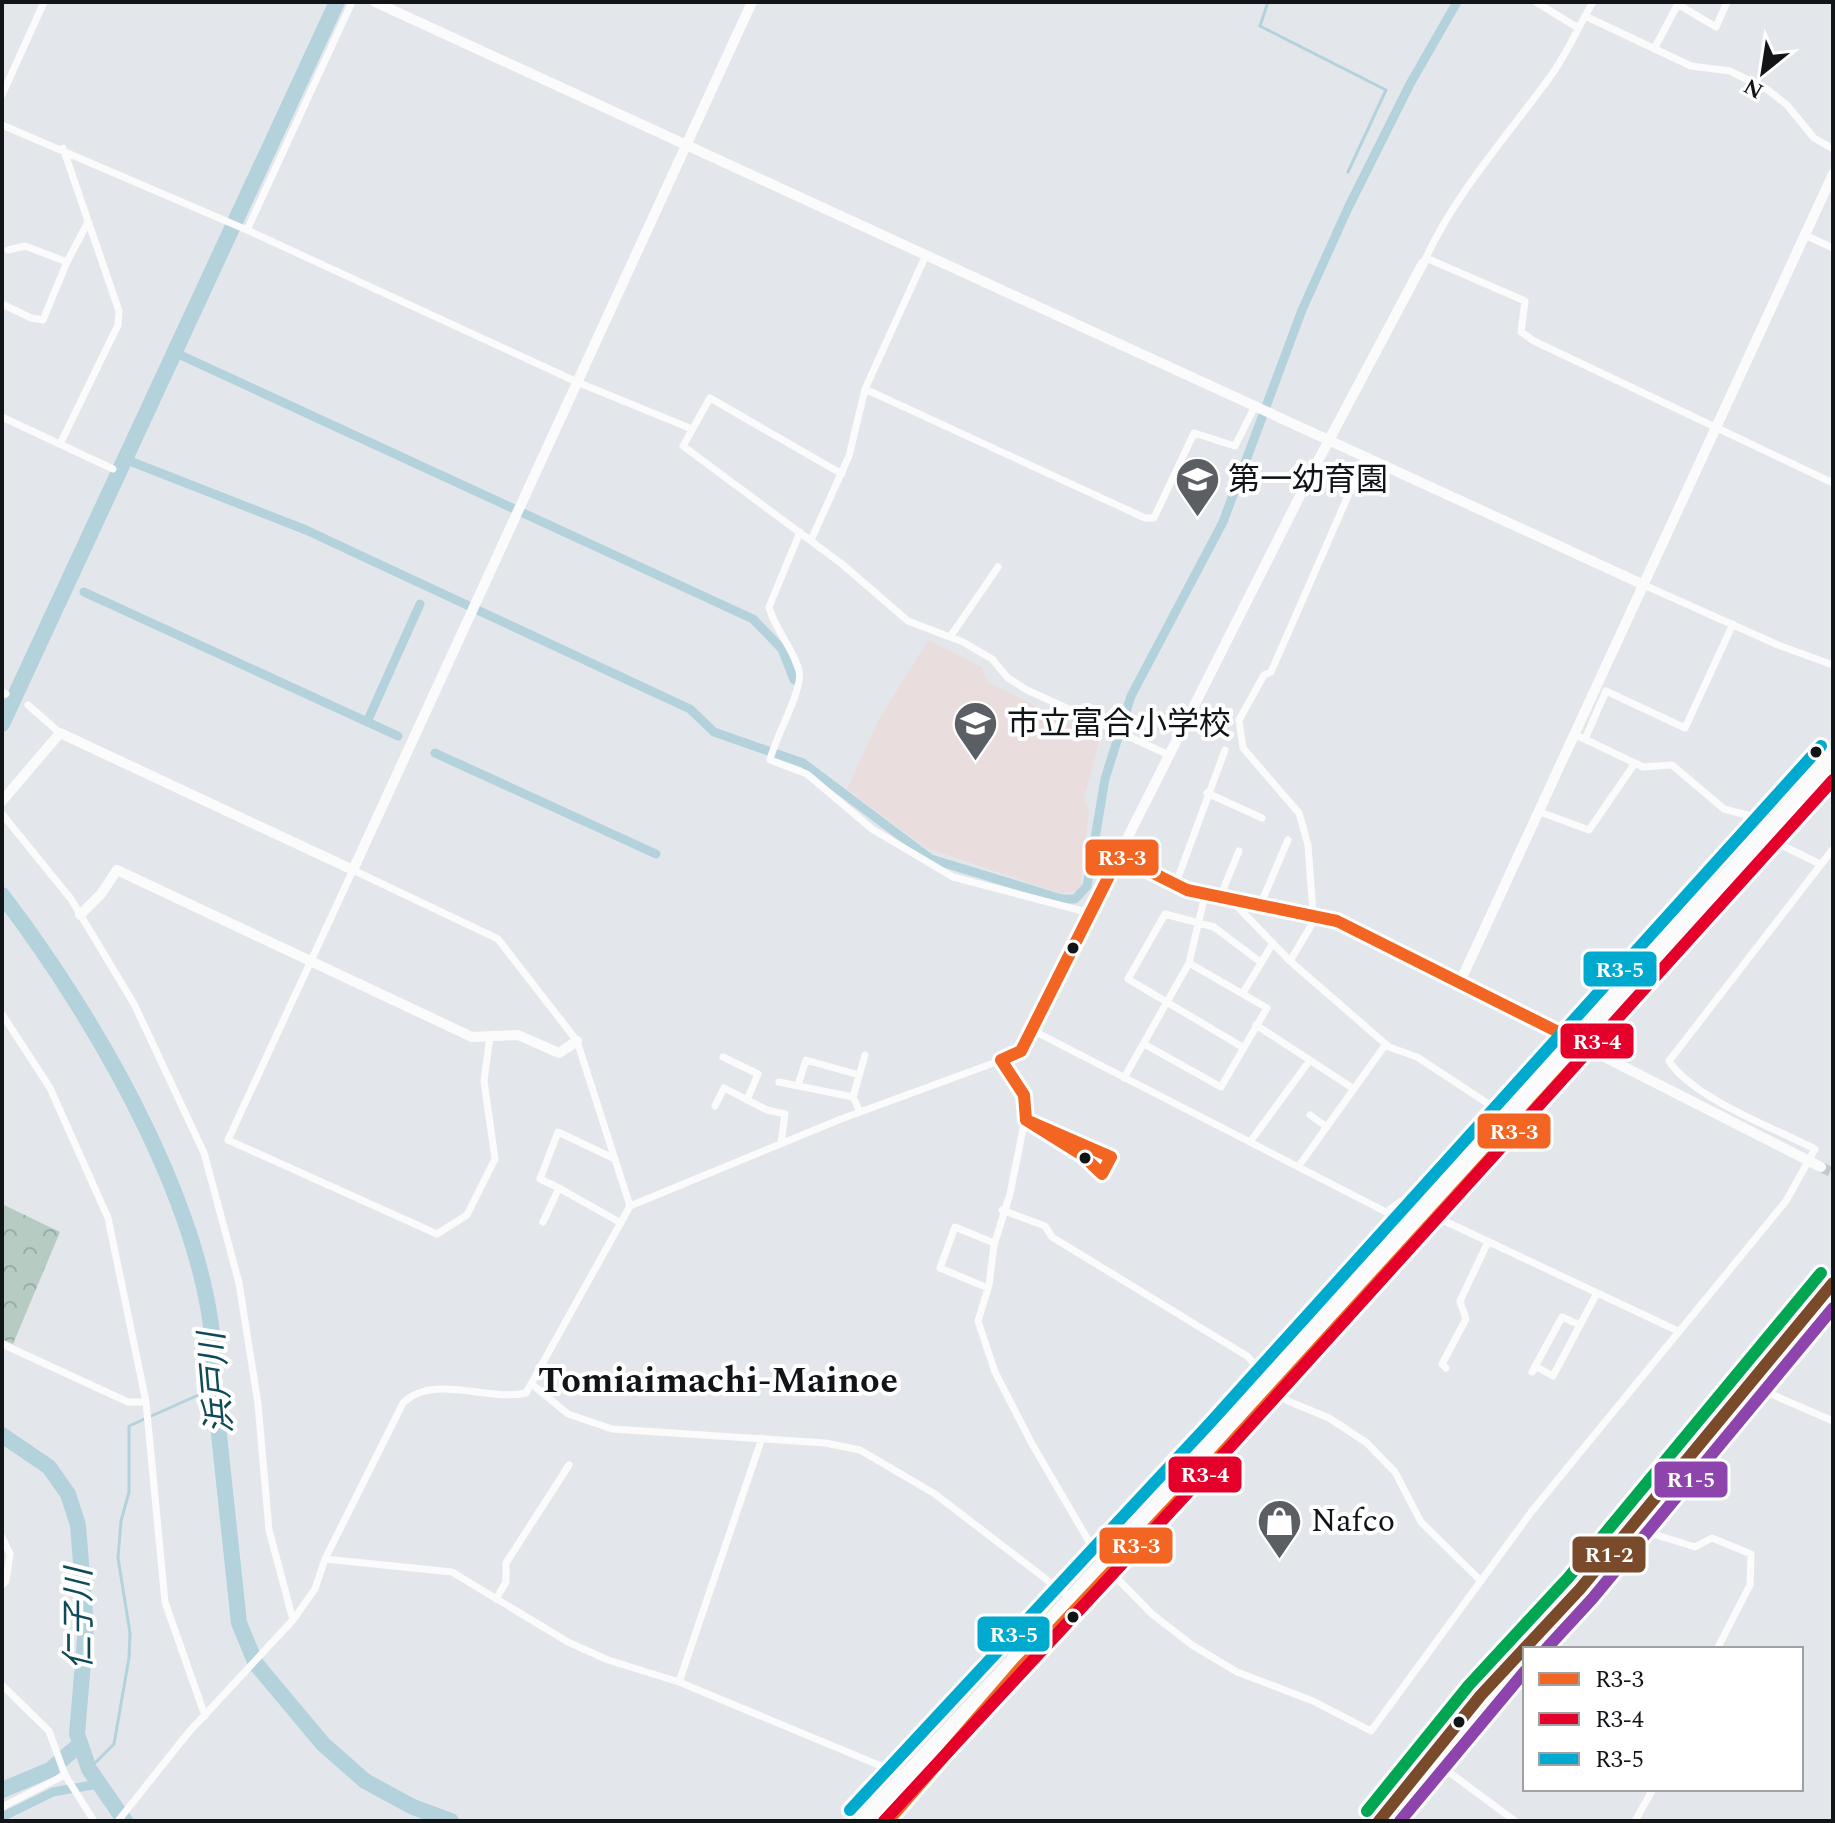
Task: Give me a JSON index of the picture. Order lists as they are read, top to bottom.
{
  "districts": ["Tomiaimachi-Mainoe"],
  "water": ["浜戸川", "仁子川"],
  "places": {
    "school or university": ["第一幼育園", "市立富合小学校"],
    "shop": ["Nafco"]
  },
  "lines": [
    "transit line R3-5",
    "transit line R3-4",
    "transit line R3-3",
    "transit line R1-2",
    "transit line R1-5"
  ],
  "legend": ["R3-3", "R3-4", "R3-5"],
  "north": "bottom left"
}
